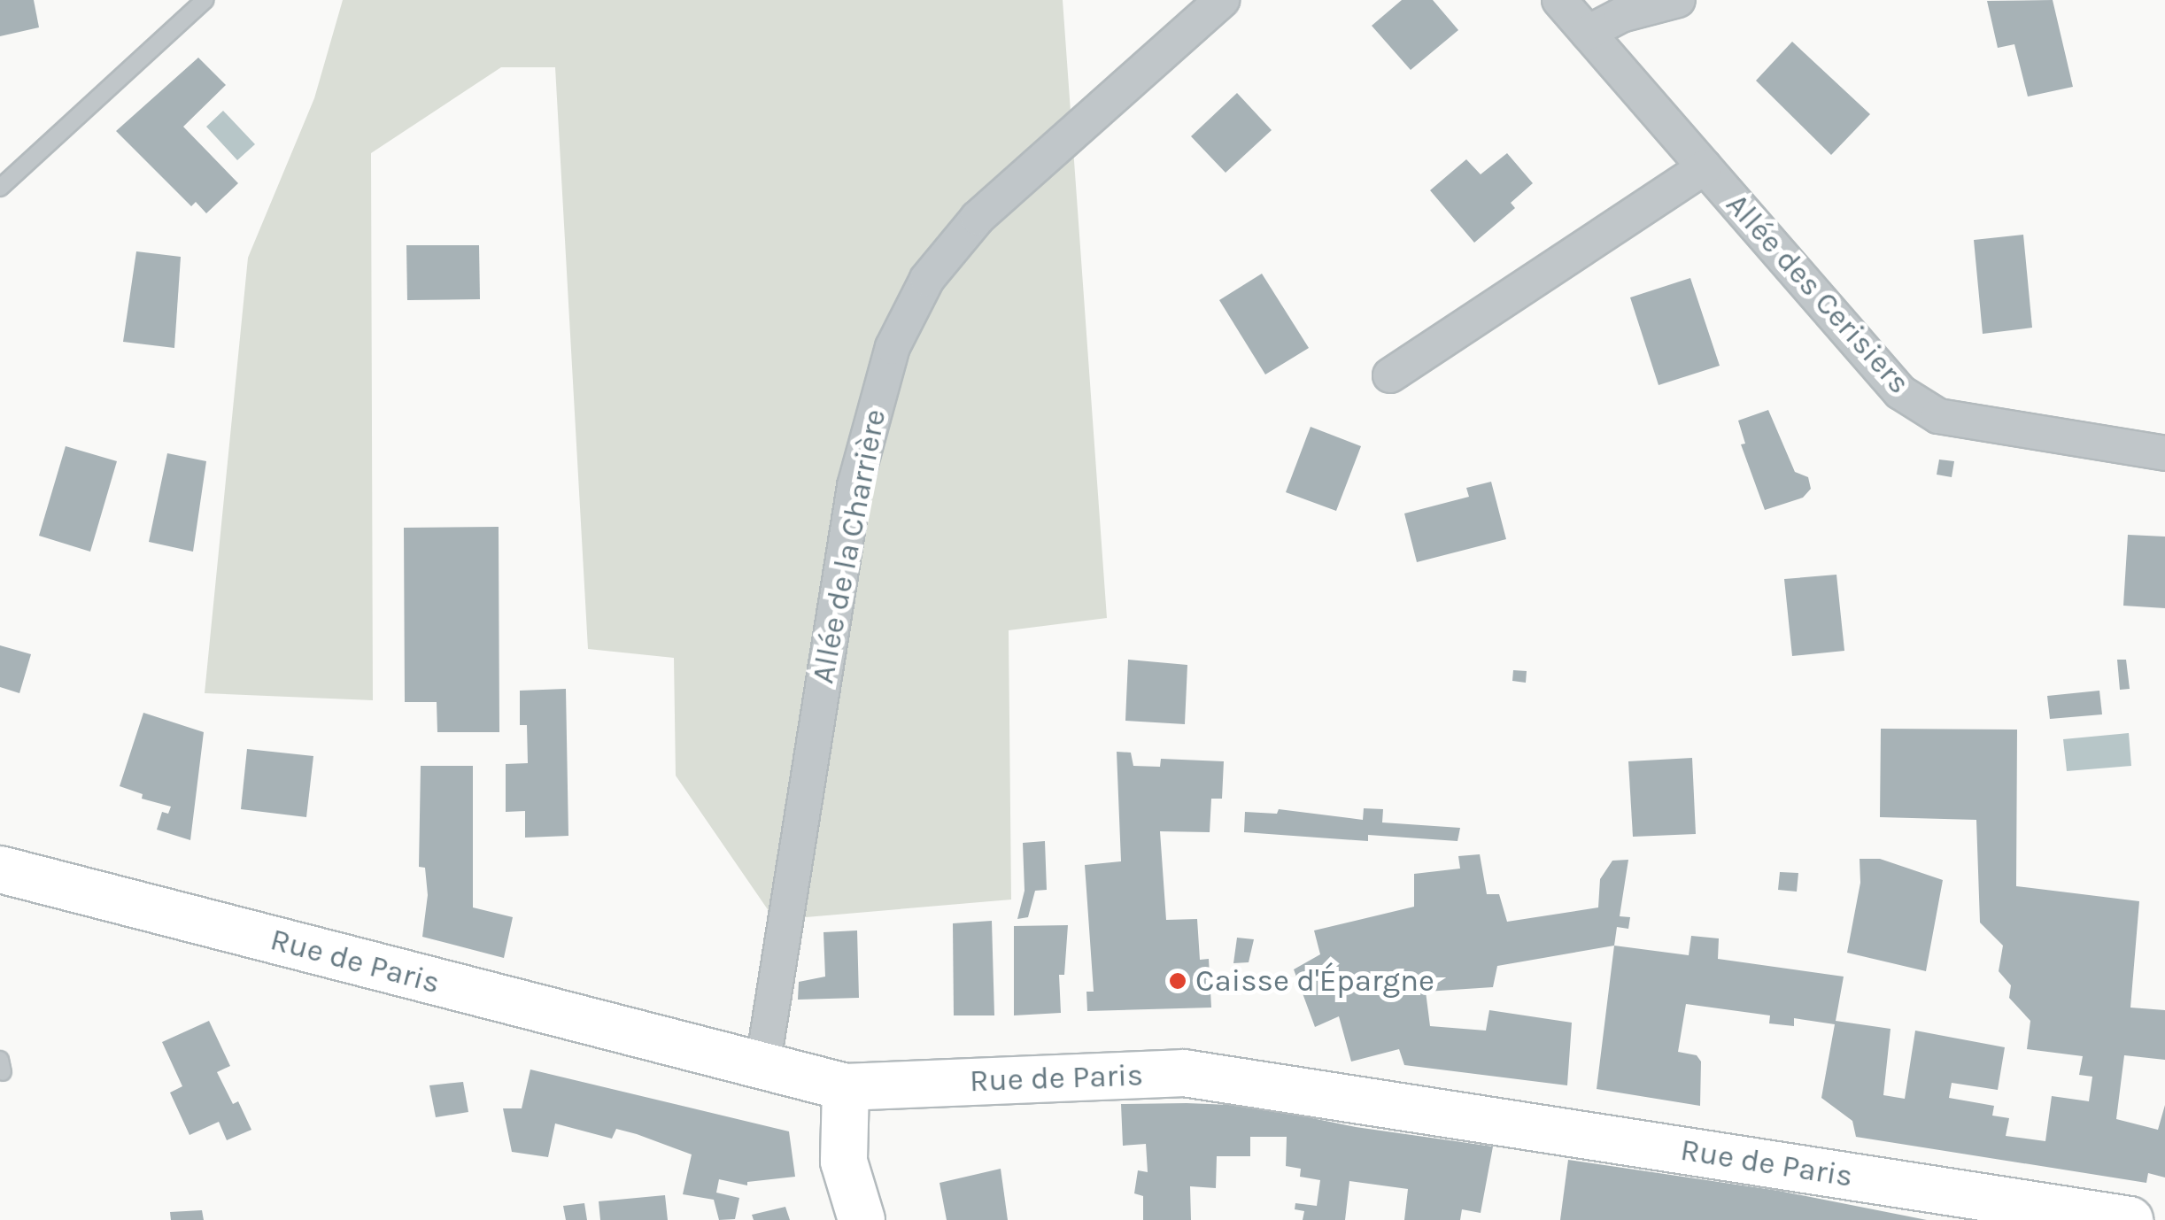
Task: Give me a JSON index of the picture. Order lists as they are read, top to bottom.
{
  "streets": {
    "main road": ["Rue de Paris"],
    "street": ["Allée des Cerisiers", "Allée de la Charrière"]
  },
  "crossings": [
    ["Allée de la Charrière", "Rue de Paris"]
  ],
  "places": ["Caisse d'Épargne"]
}
